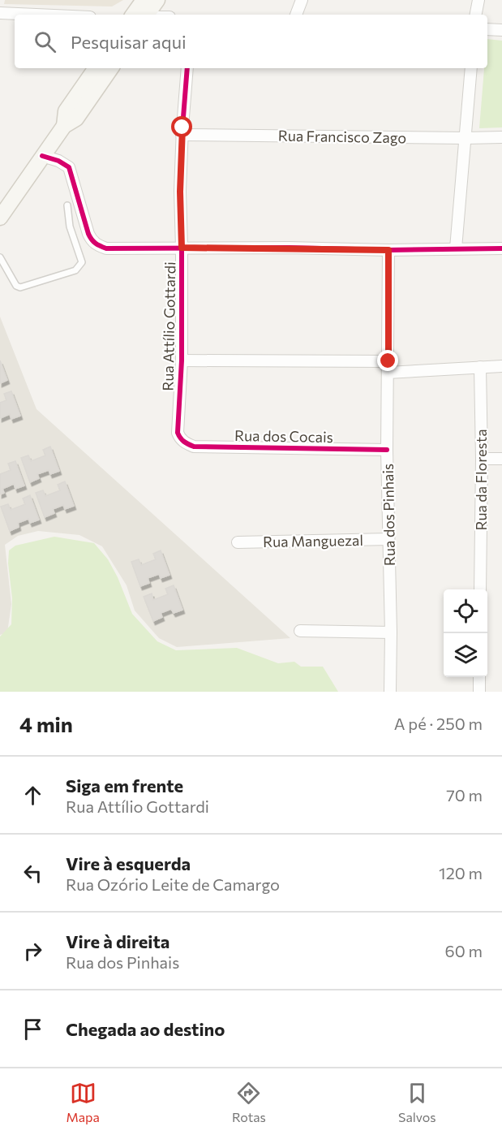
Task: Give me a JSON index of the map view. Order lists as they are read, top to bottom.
{
  "streets": {
    "street": [
      "Rua Francisco Zago",
      "Rua Attílio Gottardi",
      "Rua dos Cocais",
      "Rua da Floresta",
      "Rua dos Pinhais",
      "Rua Manguezal"
    ]
  },
  "crossings": [
    ["Rua Francisco Zago", "Rua Attílio Gottardi"],
    ["Rua Attílio Gottardi", "Rua dos Cocais"],
    ["Rua dos Cocais", "Rua dos Pinhais"],
    ["Rua dos Pinhais", "Rua Manguezal"]
  ],
  "page": {
    "search": "Pesquisar aqui",
    "heading": ["4 min", "A pé · 250 m"],
    "list": [
      ["Siga em frente", "Rua Attílio Gottardi", "70 m"],
      ["Vire à esquerda", "Rua Ozório Leite de Camargo", "120 m"],
      ["Vire à direita", "Rua dos Pinhais", "60 m"],
      "Chegada ao destino"
    ],
    "nav": ["Mapa", "Rotas", "Salvos"]
  }
}
